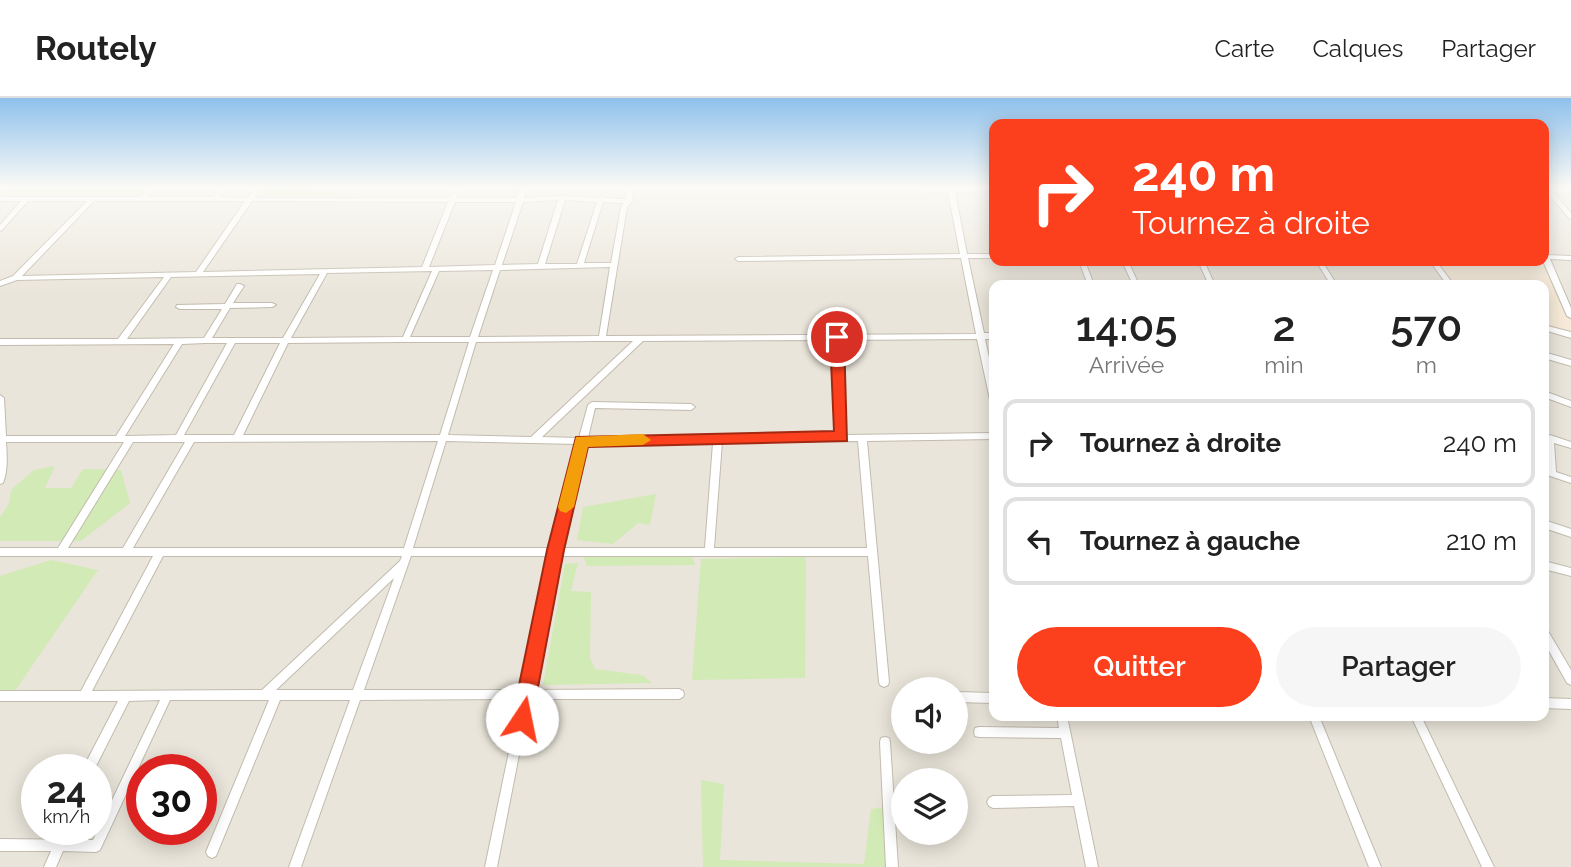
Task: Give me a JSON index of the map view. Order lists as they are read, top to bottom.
{
  "page": {
    "header": "Routely",
    "nav": ["Carte", "Calques", "Partager"],
    "turn": ["240 m", "Tournez à droite"],
    "eta": [
      "14:05",
      "Arrivée",
      "2",
      "min",
      "570",
      "m"
    ],
    "list": [
      {
        "name": "Tournez à droite",
        "value": "240 m"
      },
      {
        "name": "Tournez à gauche",
        "value": "210 m"
      }
    ],
    "buttons": ["Quitter", "Partager"],
    "speed": "24 km/h",
    "limit": "30"
  }
}
